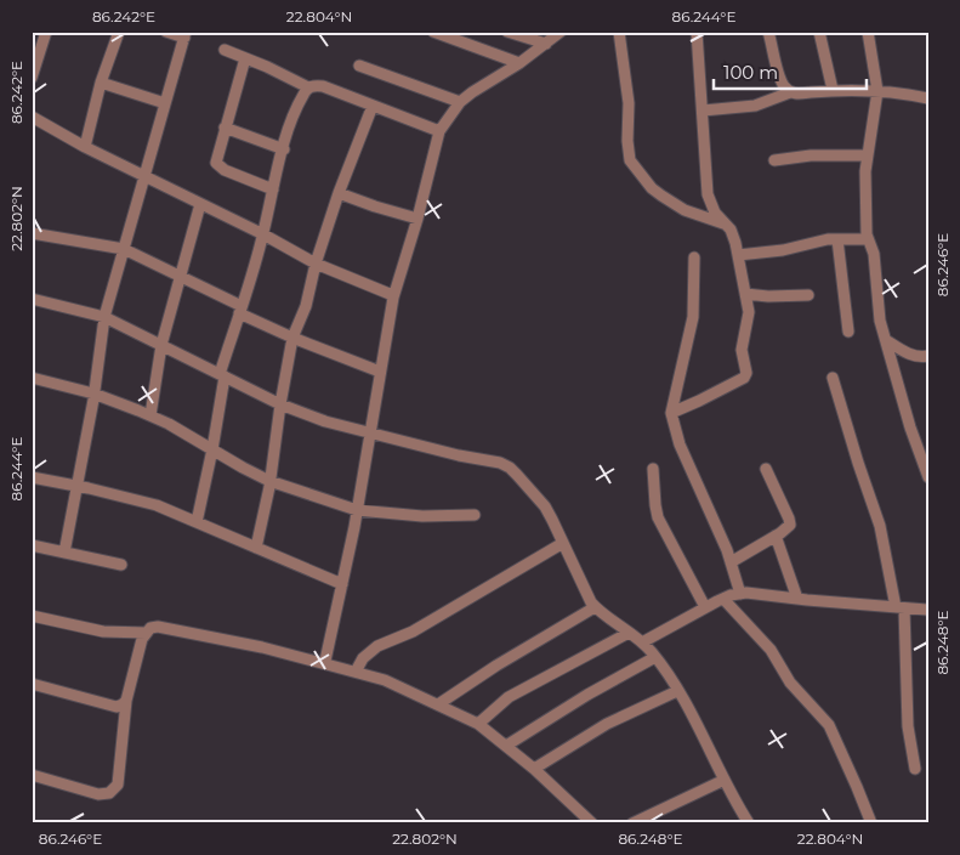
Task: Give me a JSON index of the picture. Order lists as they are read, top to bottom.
{
  "scale_bar": "100 m",
  "coordinates": [
    "86.242°E",
    "22.804°N",
    "86.244°E",
    "22.802°N",
    "86.246°E",
    "86.248°E"
  ]
}
